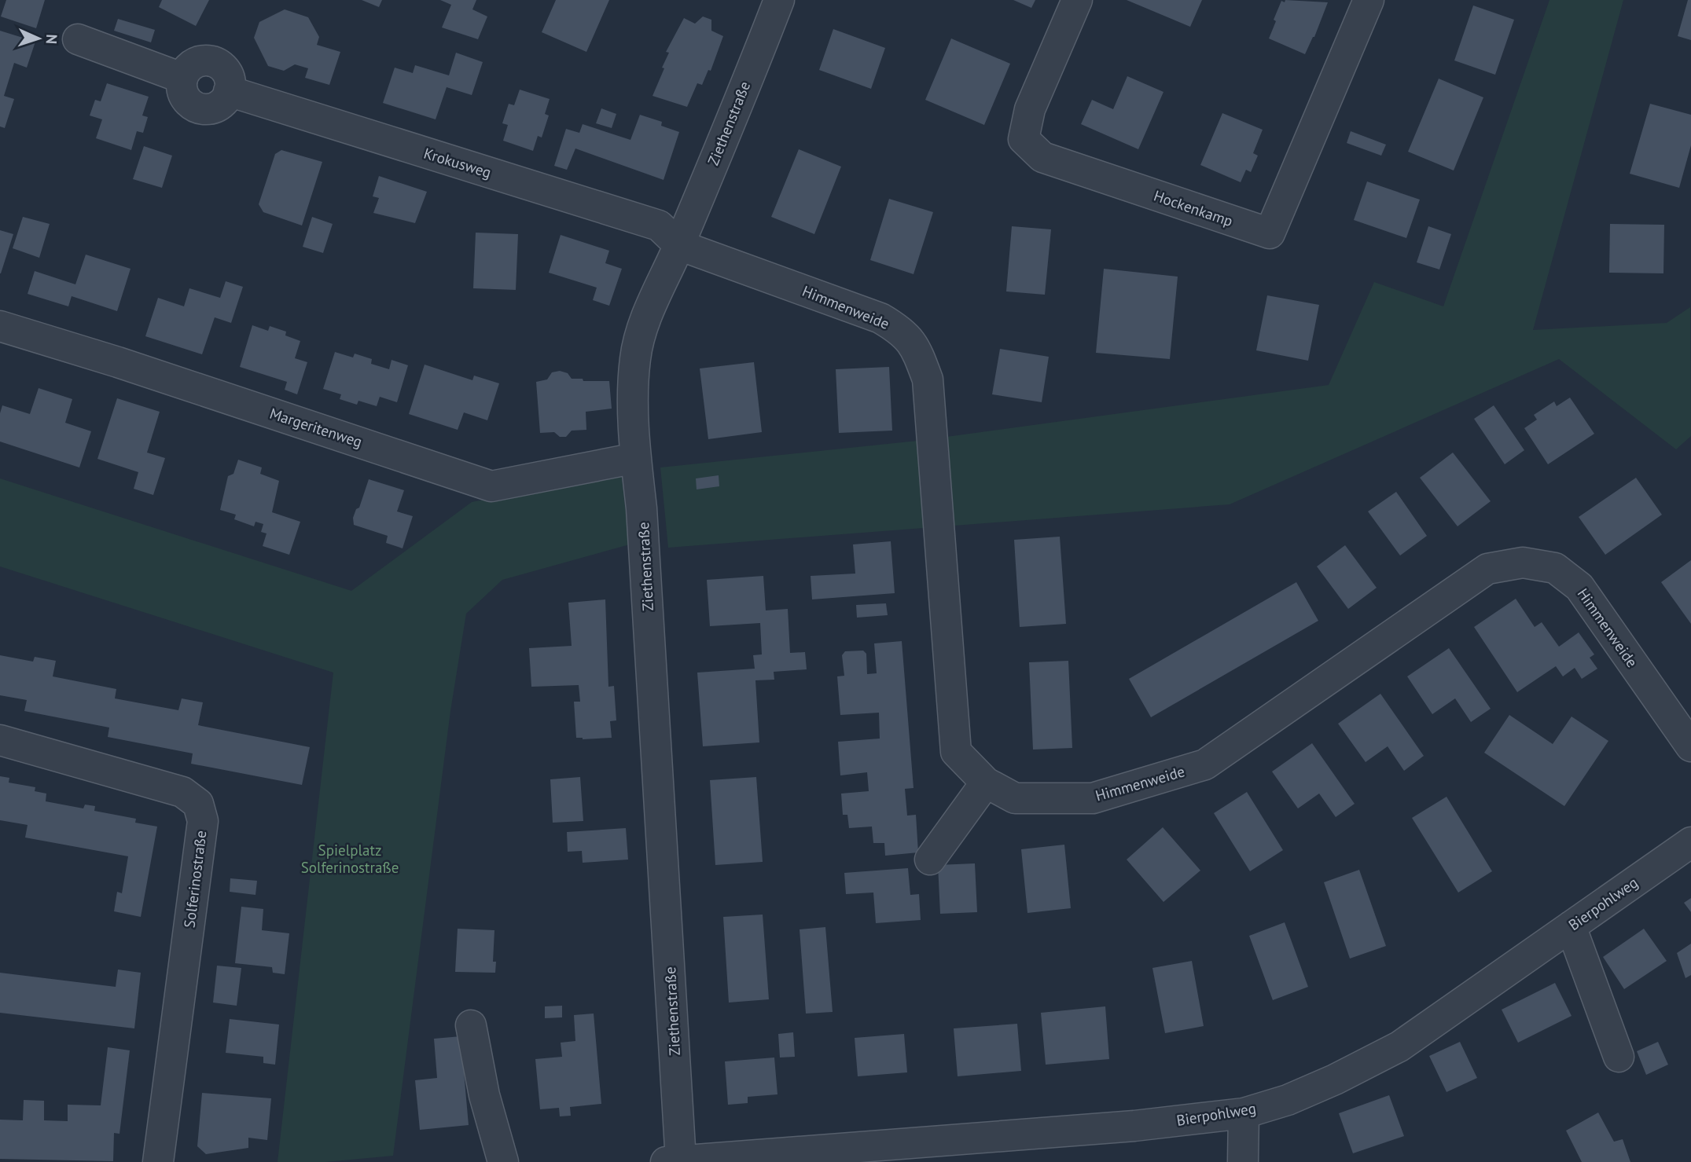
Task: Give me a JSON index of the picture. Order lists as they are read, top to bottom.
{
  "streets": {
    "street": [
      "Ziethenstraße",
      "Krokusweg",
      "Hockenkamp",
      "Himmenweide",
      "Margeritenweg",
      "Solferinostraße",
      "Bierpohlweg"
    ]
  },
  "crossings": [
    ["Ziethenstraße", "Krokusweg"],
    ["Ziethenstraße", "Himmenweide"],
    ["Ziethenstraße", "Margeritenweg"],
    ["Ziethenstraße", "Bierpohlweg"],
    ["Krokusweg", "Himmenweide"]
  ],
  "parks": ["Spielplatz Solferinostraße"],
  "north": "right"
}
